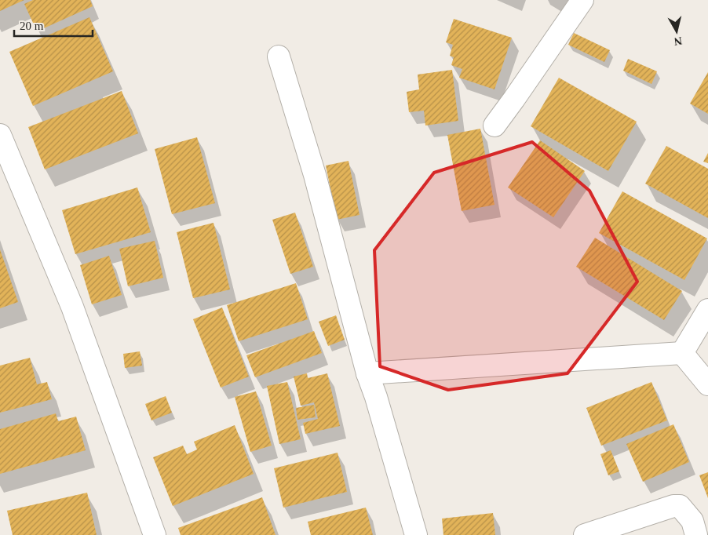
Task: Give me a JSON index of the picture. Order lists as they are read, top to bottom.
{
  "scale_bar": "20 m",
  "north": "bottom"
}
